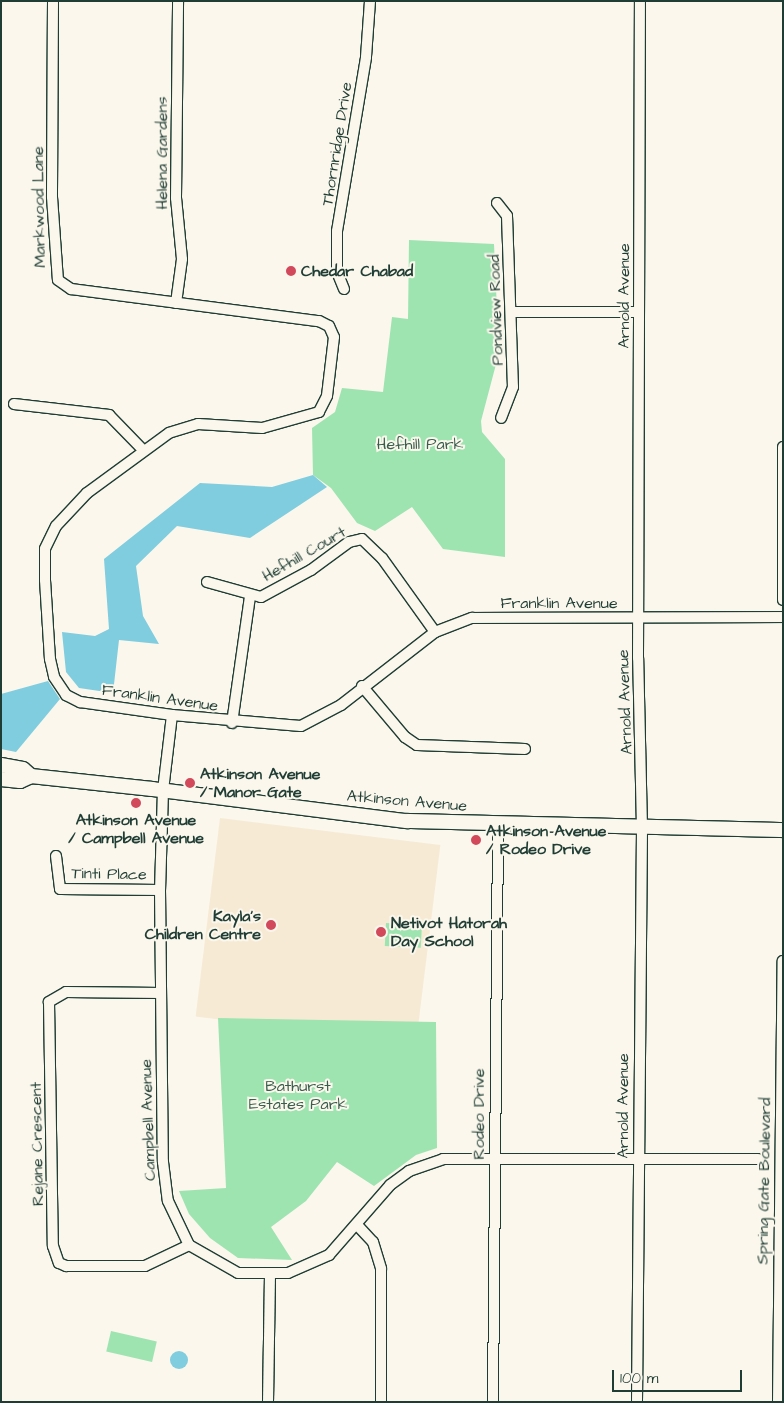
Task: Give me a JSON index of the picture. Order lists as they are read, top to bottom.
{
  "streets": {
    "street": [
      "Thornridge Drive",
      "Helena Gardens",
      "Markwood Lane",
      "Arnold Avenue",
      "Pondview Road",
      "Hefhill Court",
      "Franklin Avenue",
      "Atkinson Avenue",
      "Tinti Place",
      "Rodeo Drive",
      "Campbell Avenue",
      "Rejane Crescent",
      "Spring Gate Boulevard"
    ]
  },
  "crossings": [
    ["Helena Gardens", "Markwood Lane"],
    ["Markwood Lane", "Franklin Avenue"],
    ["Arnold Avenue", "Franklin Avenue"],
    ["Arnold Avenue", "Atkinson Avenue"],
    ["Hefhill Court", "Franklin Avenue"],
    ["Franklin Avenue", "Campbell Avenue"],
    ["Atkinson Avenue", "Rodeo Drive"],
    ["Atkinson Avenue", "Campbell Avenue"],
    ["Tinti Place", "Campbell Avenue"],
    ["Campbell Avenue", "Rejane Crescent"]
  ],
  "parks": ["Hefhill Park", "Bathurst Estates Park"],
  "places": [
    "Chedar Chabad",
    "Atkinson Avenue / Manor Gate",
    "Atkinson Avenue / Campbell Avenue",
    "Atkinson Avenue / Rodeo Drive",
    "Kayla's Children Centre",
    "Netivot Hatorah Day School"
  ],
  "scale_bar": "100 m"
}
